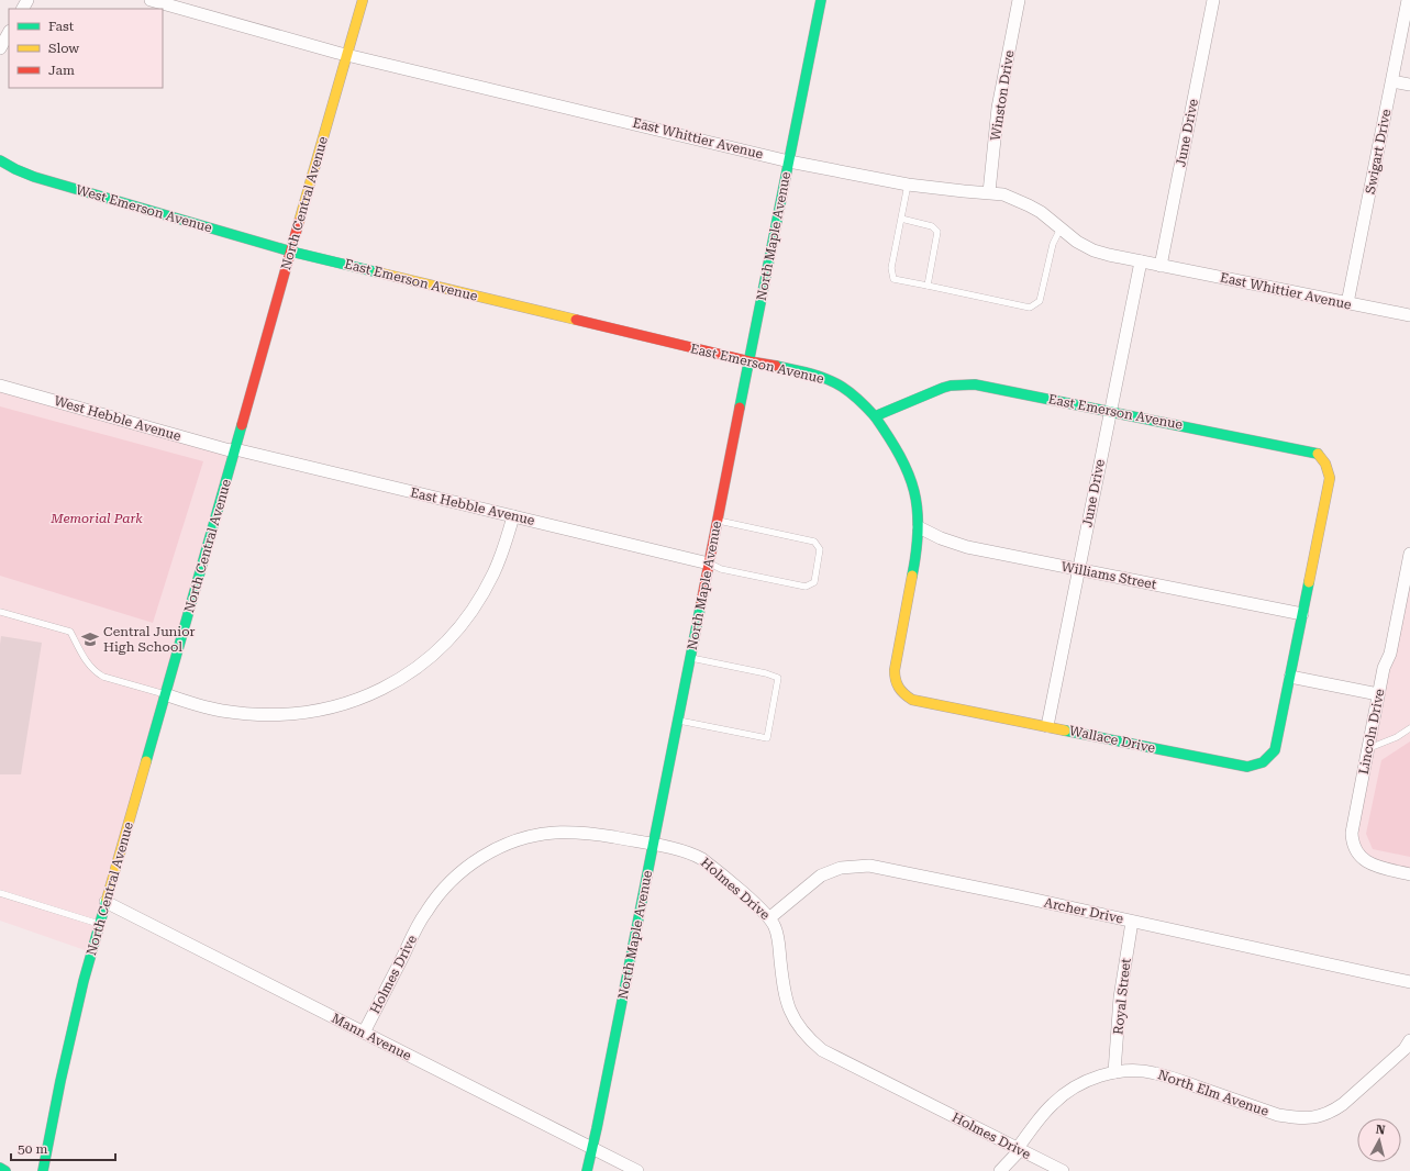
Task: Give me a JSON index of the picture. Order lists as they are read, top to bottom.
{
  "streets": {
    "street": [
      "Winston Drive",
      "June Drive",
      "East Whittier Avenue",
      "Swigart Drive",
      "North Central Avenue",
      "West Emerson Avenue",
      "North Maple Avenue",
      "East Emerson Avenue",
      "West Hebble Avenue",
      "East Hebble Avenue",
      "Williams Street",
      "Lincoln Drive",
      "Wallace Drive",
      "Holmes Drive",
      "Archer Drive",
      "Royal Street",
      "Mann Avenue",
      "North Elm Avenue"
    ]
  },
  "crossings": [
    ["Winston Drive", "East Whittier Avenue"],
    ["June Drive", "East Whittier Avenue"],
    ["June Drive", "East Emerson Avenue"],
    ["June Drive", "Williams Street"],
    ["June Drive", "Wallace Drive"],
    ["East Whittier Avenue", "Swigart Drive"],
    ["East Whittier Avenue", "North Central Avenue"],
    ["East Whittier Avenue", "North Maple Avenue"],
    ["North Central Avenue", "West Emerson Avenue"],
    ["North Central Avenue", "East Emerson Avenue"],
    ["North Central Avenue", "West Hebble Avenue"],
    ["North Central Avenue", "East Hebble Avenue"],
    ["North Central Avenue", "Mann Avenue"],
    ["West Emerson Avenue", "East Emerson Avenue"],
    ["North Maple Avenue", "East Emerson Avenue"],
    ["North Maple Avenue", "East Hebble Avenue"],
    ["North Maple Avenue", "Holmes Drive"],
    ["North Maple Avenue", "Mann Avenue"],
    ["East Emerson Avenue", "Wallace Drive"],
    ["West Hebble Avenue", "East Hebble Avenue"],
    ["Williams Street", "Wallace Drive"],
    ["Holmes Drive", "Archer Drive"],
    ["Holmes Drive", "Mann Avenue"],
    ["Holmes Drive", "North Elm Avenue"],
    ["Archer Drive", "Royal Street"],
    ["Royal Street", "North Elm Avenue"]
  ],
  "parks": ["Memorial Park"],
  "places": {
    "school or university": ["Central Junior High School"]
  },
  "legend": ["Fast", "Slow", "Jam"],
  "scale_bar": "50 m",
  "north": "top"
}
